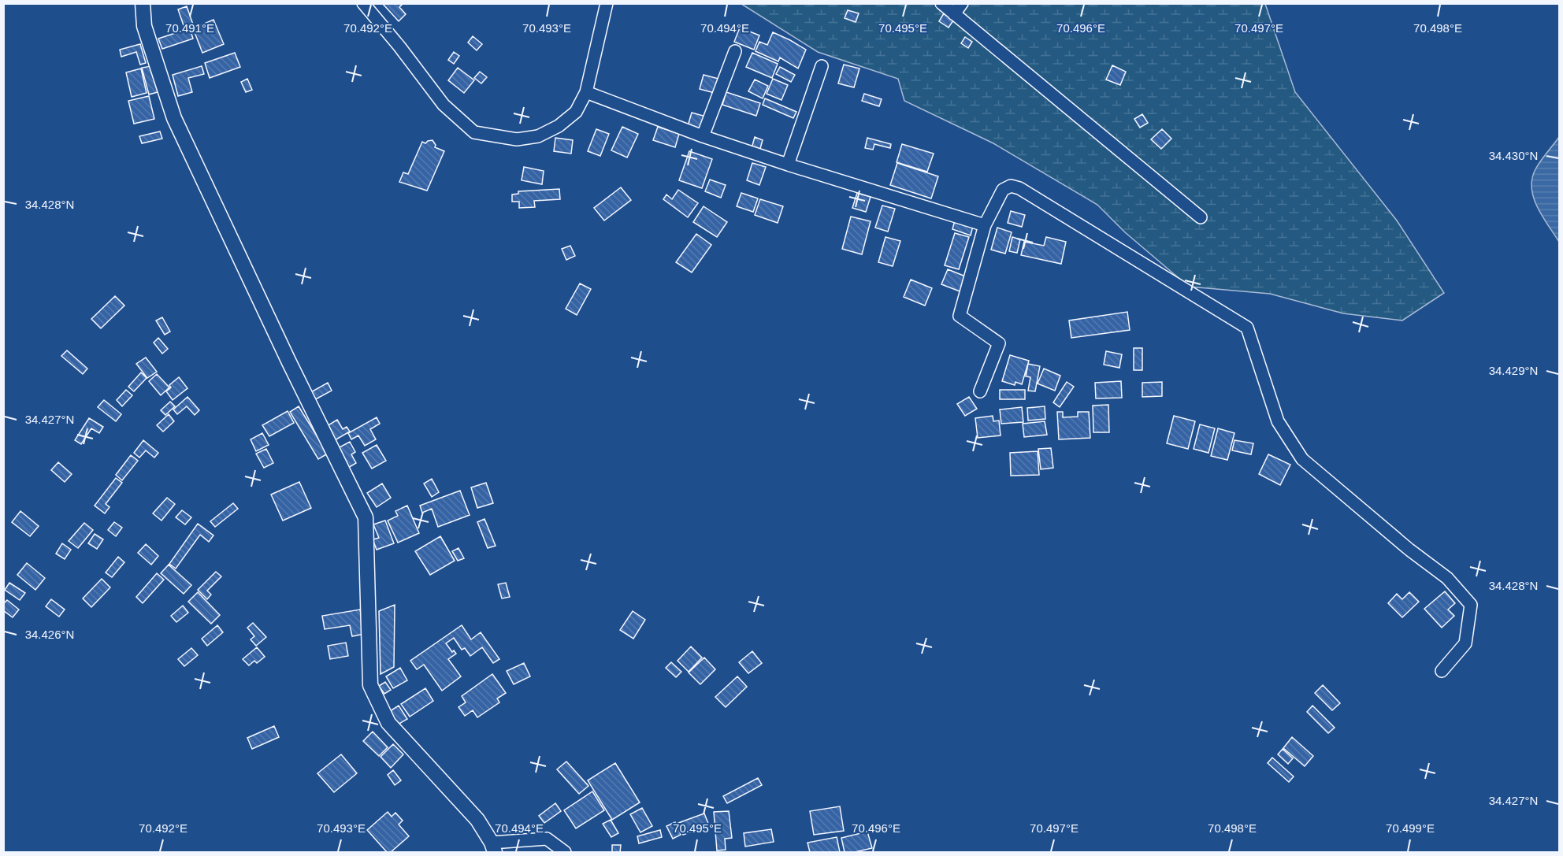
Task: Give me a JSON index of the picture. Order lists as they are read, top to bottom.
{
  "coordinates": [
    "70.491°E",
    "70.492°E",
    "70.493°E",
    "70.494°E",
    "70.495°E",
    "70.496°E",
    "70.497°E",
    "70.498°E",
    "34.430°N",
    "34.428°N",
    "34.429°N",
    "34.427°N",
    "34.426°N",
    "70.499°E"
  ]
}
